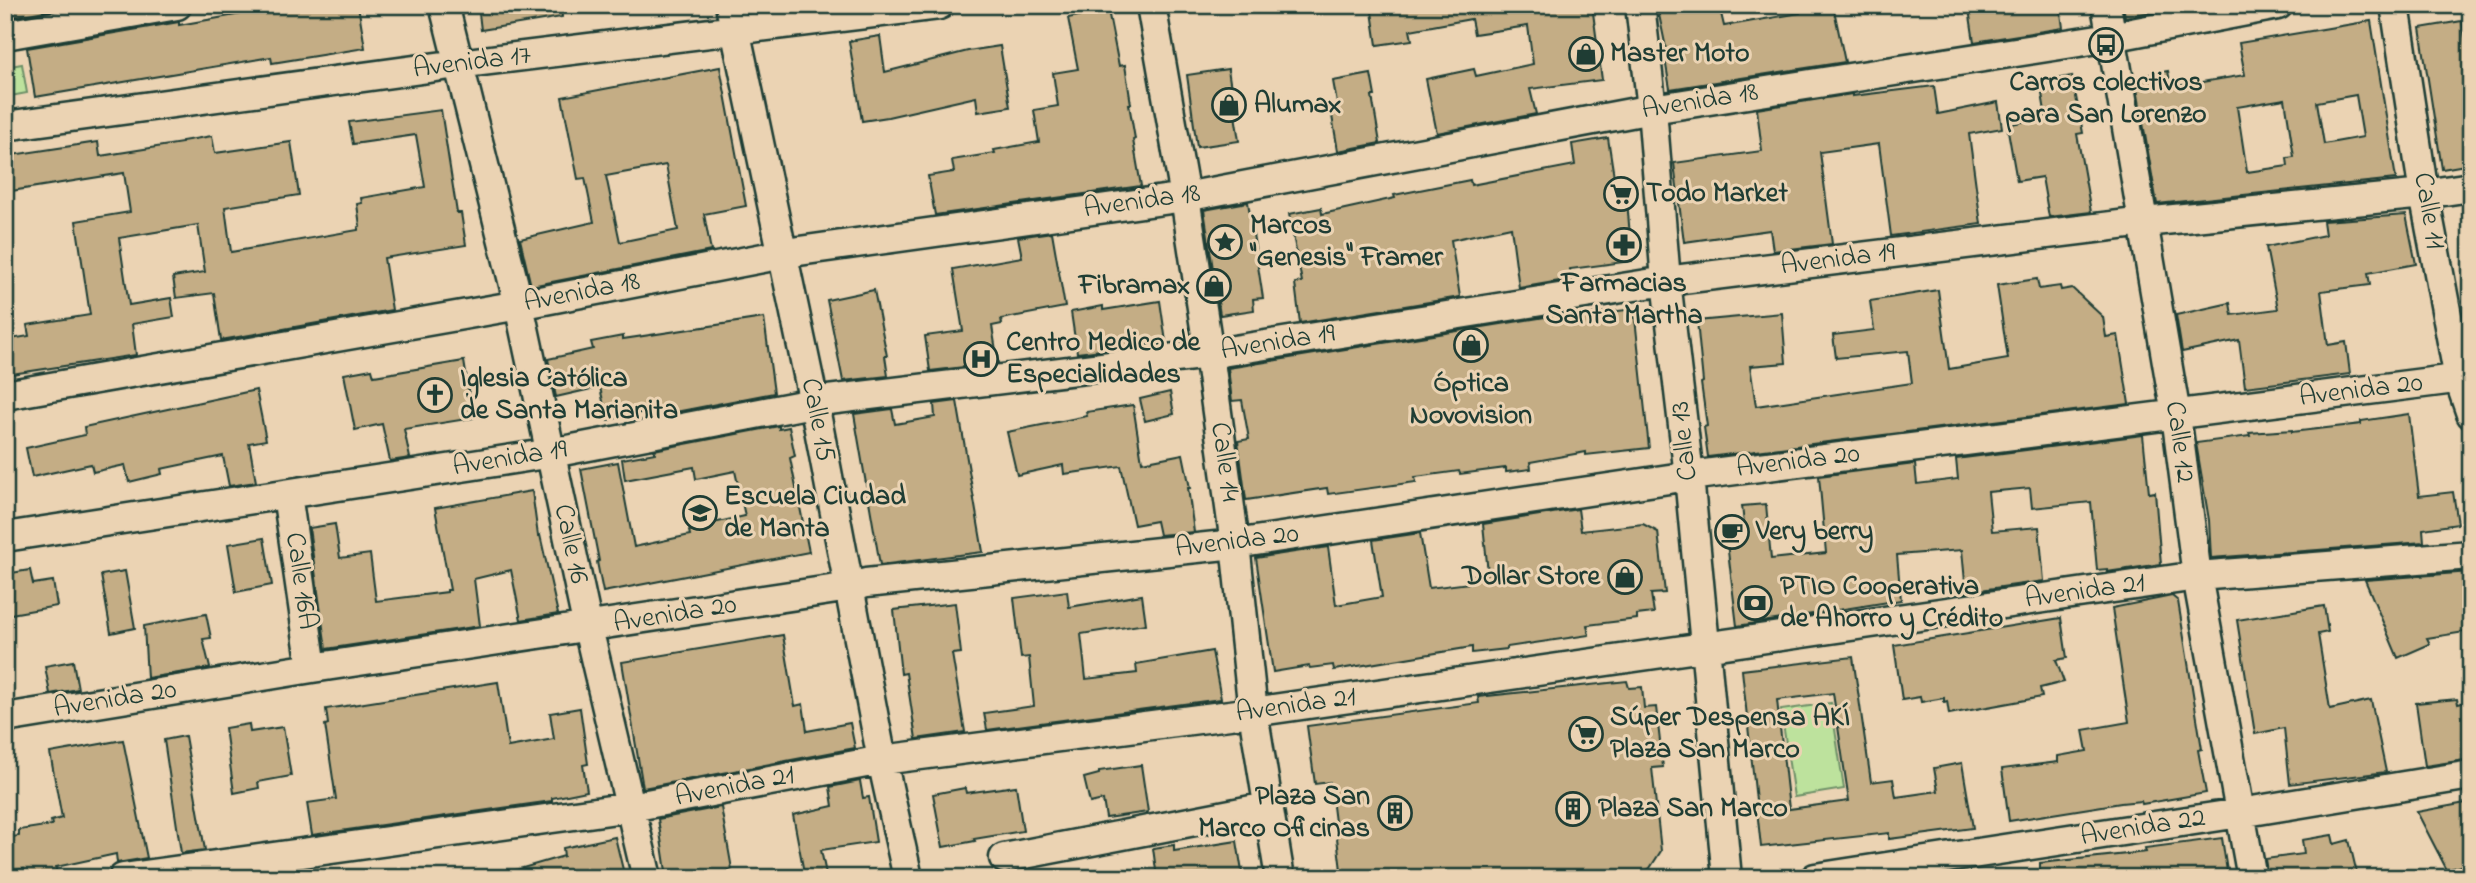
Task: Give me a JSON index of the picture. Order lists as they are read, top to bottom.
{
  "streets": {
    "street": [
      "Avenida 17",
      "Avenida 18",
      "Calle 11",
      "Avenida 19",
      "Avenida 20",
      "Calle 15",
      "Calle 13",
      "Calle 12",
      "Calle 14",
      "Calle 16",
      "Calle 16A",
      "Avenida 21",
      "Avenida 22"
    ]
  },
  "crossings": [
    ["Avenida 17", "Calle 15"],
    ["Avenida 17", "Calle 16"],
    ["Avenida 18", "Calle 15"],
    ["Avenida 18", "Calle 13"],
    ["Avenida 18", "Calle 12"],
    ["Avenida 18", "Calle 14"],
    ["Avenida 18", "Calle 16"],
    ["Calle 11", "Avenida 19"],
    ["Calle 11", "Avenida 20"],
    ["Avenida 19", "Calle 15"],
    ["Avenida 19", "Calle 13"],
    ["Avenida 19", "Calle 12"],
    ["Avenida 19", "Calle 14"],
    ["Avenida 19", "Calle 16"],
    ["Avenida 19", "Calle 16A"],
    ["Avenida 20", "Calle 15"],
    ["Avenida 20", "Calle 13"],
    ["Avenida 20", "Calle 12"],
    ["Avenida 20", "Calle 14"],
    ["Avenida 20", "Calle 16"],
    ["Avenida 20", "Calle 16A"],
    ["Calle 15", "Avenida 21"],
    ["Calle 13", "Avenida 21"],
    ["Calle 12", "Avenida 21"],
    ["Calle 12", "Avenida 22"],
    ["Calle 14", "Avenida 21"],
    ["Calle 16", "Avenida 21"]
  ],
  "places": {
    "bus stop": ["Carros colectivos para San Lorenzo"],
    "shop": [
      "Master Moto",
      "Alumax",
      "Fibramax",
      "Óptica Novovision",
      "Dollar Store"
    ],
    "supermarket": ["Todo Market", "Súper Despensa AKÍ Plaza San Marco"],
    "place": ["Marcos \"Genesis\" Framer"],
    "pharmacy": ["Farmacias Santa Martha"],
    "hospital": ["Centro Medico de Especialidades"],
    "church": ["Iglesia Católica de Santa Marianita"],
    "school or university": ["Escuela Ciudad de Manta"],
    "cafe": ["Very berry"],
    "bank": ["PTIO Cooperativa de Ahorro y Crédito"],
    "building": ["Plaza San Marco", "Plaza San Marco Oficinas"]
  }
}
